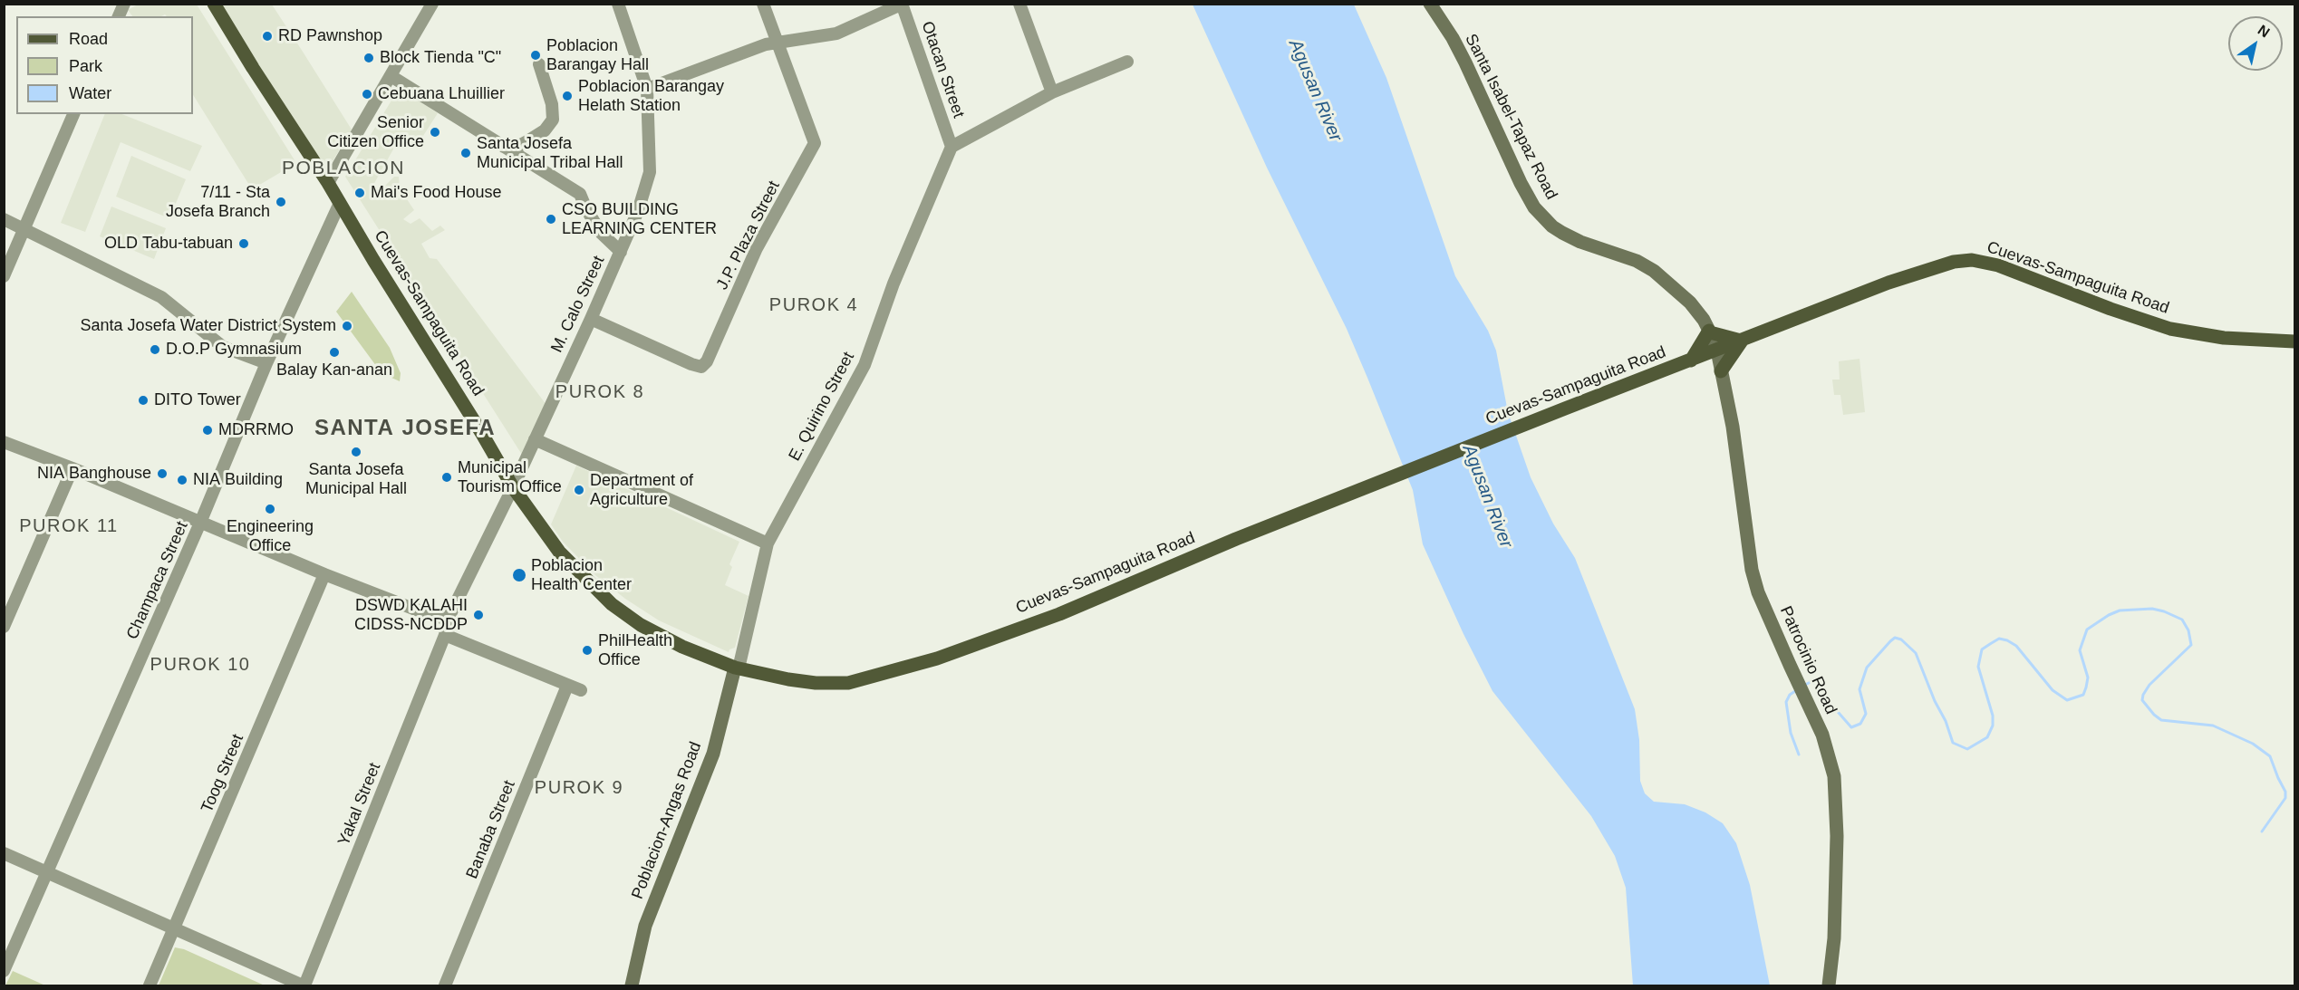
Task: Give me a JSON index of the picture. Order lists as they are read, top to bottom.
{
  "streets": {
    "main road": ["Cuevas-Sampaguita Road"],
    "street": [
      "Otacan Street",
      "Santa Isabel-Tapaz Road",
      "J.P. Plaza Street",
      "M. Calo Street",
      "E. Quirino Street",
      "Champaca Street",
      "Patrocinio Road",
      "Toog Street",
      "Yakal Street",
      "Poblacion-Angas Road",
      "Banaba Street"
    ]
  },
  "crossings": [
    ["Otacan Street", "E. Quirino Street"],
    ["Santa Isabel-Tapaz Road", "Cuevas-Sampaguita Road"],
    ["Santa Isabel-Tapaz Road", "Patrocinio Road"],
    ["J.P. Plaza Street", "M. Calo Street"],
    ["Cuevas-Sampaguita Road", "M. Calo Street"],
    ["Cuevas-Sampaguita Road", "E. Quirino Street"],
    ["Cuevas-Sampaguita Road", "Champaca Street"],
    ["Cuevas-Sampaguita Road", "Patrocinio Road"],
    ["Cuevas-Sampaguita Road", "Poblacion-Angas Road"],
    ["E. Quirino Street", "Poblacion-Angas Road"]
  ],
  "districts": [
    "POBLACION",
    "PUROK 4",
    "PUROK 8",
    "SANTA JOSEFA",
    "PUROK 11",
    "PUROK 10",
    "PUROK 9"
  ],
  "water": ["Agusan River"],
  "places": [
    "RD Pawnshop",
    "Poblacion Barangay Hall",
    "Block Tienda \"C\"",
    "Cebuana Lhuillier",
    "Poblacion Barangay Helath Station",
    "Senior Citizen Office",
    "Santa Josefa Municipal Tribal Hall",
    "Mai's Food House",
    "7/11 - Sta Josefa Branch",
    "CSO BUILDING LEARNING CENTER",
    "OLD Tabu-tabuan",
    "Santa Josefa Water District System",
    "D.O.P Gymnasium",
    "Balay Kan-anan",
    "DITO Tower",
    "MDRRMO",
    "Santa Josefa Municipal Hall",
    "NIA Banghouse",
    "Municipal Tourism Office",
    "NIA Building",
    "Department of Agriculture",
    "Engineering Office",
    "Poblacion Health Center",
    "DSWD KALAHI CIDSS-NCDDP",
    "PhilHealth Office"
  ],
  "legend": ["Road", "Park", "Water"],
  "north": "top right"
}
